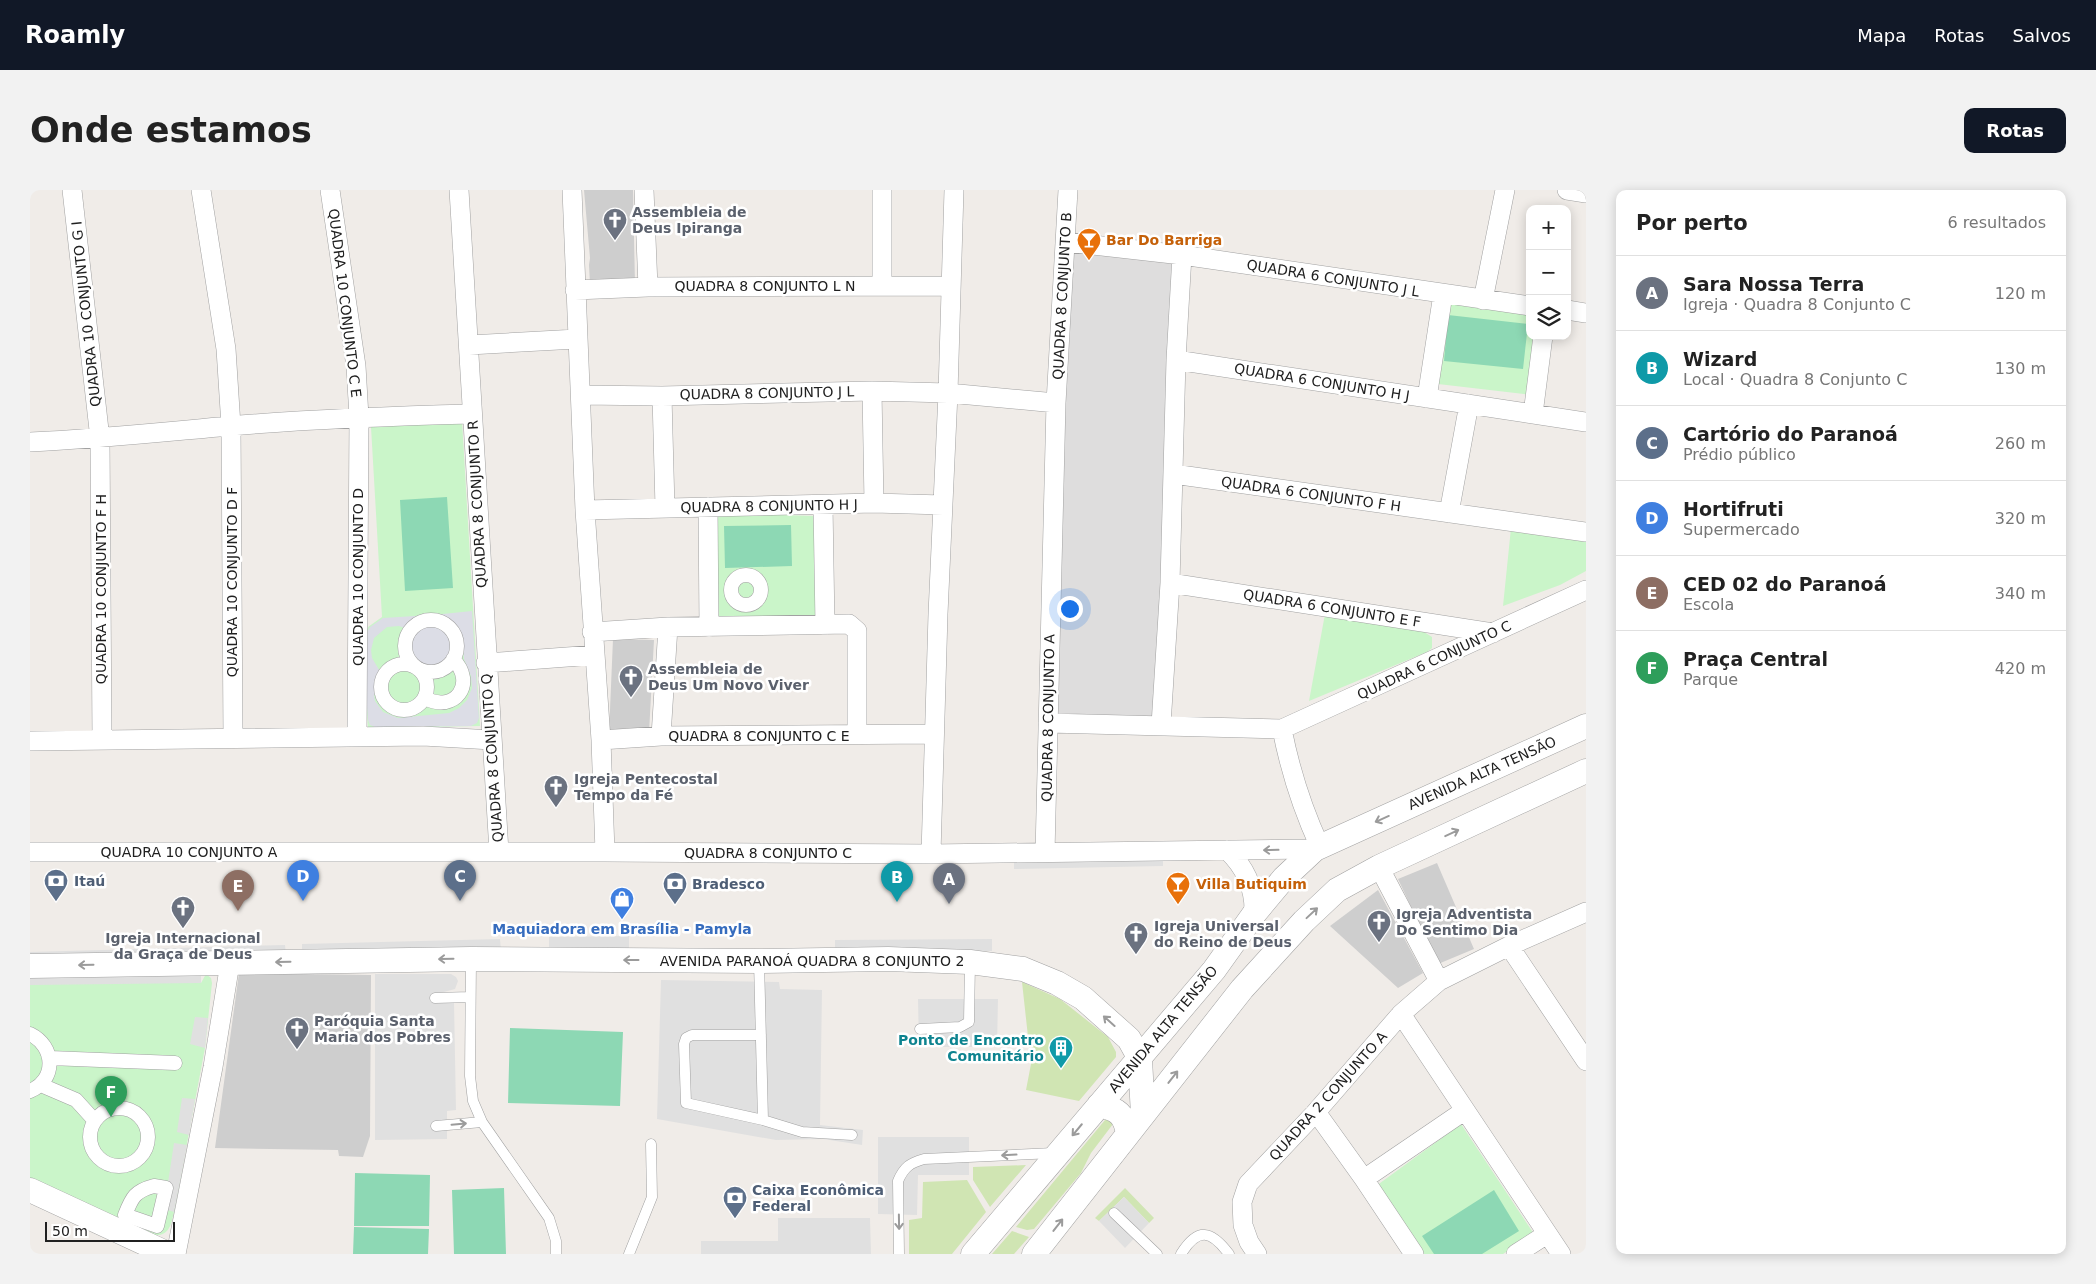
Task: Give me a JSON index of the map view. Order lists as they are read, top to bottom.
{
  "streets": {
    "street": [
      "QUADRA 6 CONJUNTO J L",
      "QUADRA 8 CONJUNTO L N",
      "QUADRA 8 CONJUNTO B",
      "QUADRA 10 CONJUNTO C E",
      "QUADRA 10 CONJUNTO G I",
      "QUADRA 6 CONJUNTO H J",
      "QUADRA 8 CONJUNTO J L",
      "QUADRA 6 CONJUNTO F H",
      "QUADRA 8 CONJUNTO R",
      "QUADRA 8 CONJUNTO H J",
      "QUADRA 10 CONJUNTO D",
      "QUADRA 10 CONJUNTO D F",
      "QUADRA 10 CONJUNTO F H",
      "QUADRA 6 CONJUNTO E F",
      "QUADRA 6 CONJUNTO C",
      "QUADRA 8 CONJUNTO A",
      "QUADRA 8 CONJUNTO C E",
      "QUADRA 8 CONJUNTO Q",
      "AVENIDA ALTA TENSÃO",
      "QUADRA 10 CONJUNTO A",
      "QUADRA 8 CONJUNTO C",
      "AVENIDA PARANOÁ QUADRA 8 CONJUNTO 2",
      "QUADRA 2 CONJUNTO A"
    ]
  },
  "crossings": [
    ["QUADRA 6 CONJUNTO J L", "QUADRA 8 CONJUNTO B"],
    ["QUADRA 8 CONJUNTO B", "QUADRA 8 CONJUNTO J L"],
    ["QUADRA 8 CONJUNTO B", "QUADRA 8 CONJUNTO A"],
    ["QUADRA 10 CONJUNTO C E", "QUADRA 10 CONJUNTO D"],
    ["QUADRA 10 CONJUNTO G I", "QUADRA 10 CONJUNTO F H"],
    ["QUADRA 8 CONJUNTO J L", "QUADRA 8 CONJUNTO A"],
    ["QUADRA 8 CONJUNTO R", "QUADRA 8 CONJUNTO Q"],
    ["QUADRA 6 CONJUNTO E F", "QUADRA 6 CONJUNTO C"],
    ["QUADRA 8 CONJUNTO A", "QUADRA 8 CONJUNTO C"],
    ["QUADRA 8 CONJUNTO Q", "QUADRA 10 CONJUNTO A"],
    ["QUADRA 8 CONJUNTO Q", "QUADRA 8 CONJUNTO C"],
    ["AVENIDA ALTA TENSÃO", "QUADRA 8 CONJUNTO C"],
    ["AVENIDA ALTA TENSÃO", "AVENIDA PARANOÁ QUADRA 8 CONJUNTO 2"],
    ["QUADRA 10 CONJUNTO A", "QUADRA 8 CONJUNTO C"]
  ],
  "one_way": ["AVENIDA PARANOÁ QUADRA 8 CONJUNTO 2"],
  "places": {
    "church": [
      "Assembleia de Deus Ipiranga",
      "Assembleia de Deus Um Novo Viver",
      "Igreja Pentecostal Tempo da Fé",
      "Igreja Internacional da Graça de Deus",
      "Igreja Adventista Do Sentimo Dia",
      "Igreja Universal do Reino de Deus",
      "Paróquia Santa Maria dos Pobres"
    ],
    "bar": ["Bar Do Barriga", "Villa Butiquim"],
    "bank": ["Itaú", "Bradesco", "Caixa Econômica Federal"],
    "shop": ["Maquiadora em Brasília - Pamyla"],
    "building": ["Ponto de Encontro Comunitário"]
  },
  "scale_bar": "50 m",
  "page": {
    "header": "Roamly",
    "nav": ["Mapa", "Rotas", "Salvos"],
    "buttons": "Rotas",
    "title": "Onde estamos",
    "heading": ["Por perto", "6 resultados"],
    "map_buttons": ["+", "−"],
    "list": [
      {
        "mark": "A",
        "name": "Sara Nossa Terra",
        "note": "Igreja · Quadra 8 Conjunto C",
        "value": "120 m"
      },
      {
        "mark": "B",
        "name": "Wizard",
        "note": "Local · Quadra 8 Conjunto C",
        "value": "130 m"
      },
      {
        "mark": "C",
        "name": "Cartório do Paranoá",
        "note": "Prédio público",
        "value": "260 m"
      },
      {
        "mark": "D",
        "name": "Hortifruti",
        "note": "Supermercado",
        "value": "320 m"
      },
      {
        "mark": "E",
        "name": "CED 02 do Paranoá",
        "note": "Escola",
        "value": "340 m"
      },
      {
        "mark": "F",
        "name": "Praça Central",
        "note": "Parque",
        "value": "420 m"
      }
    ],
    "pins": [
      "C",
      "D",
      "B",
      "A",
      "E",
      "F"
    ],
    "scale": "50 m"
  }
}
